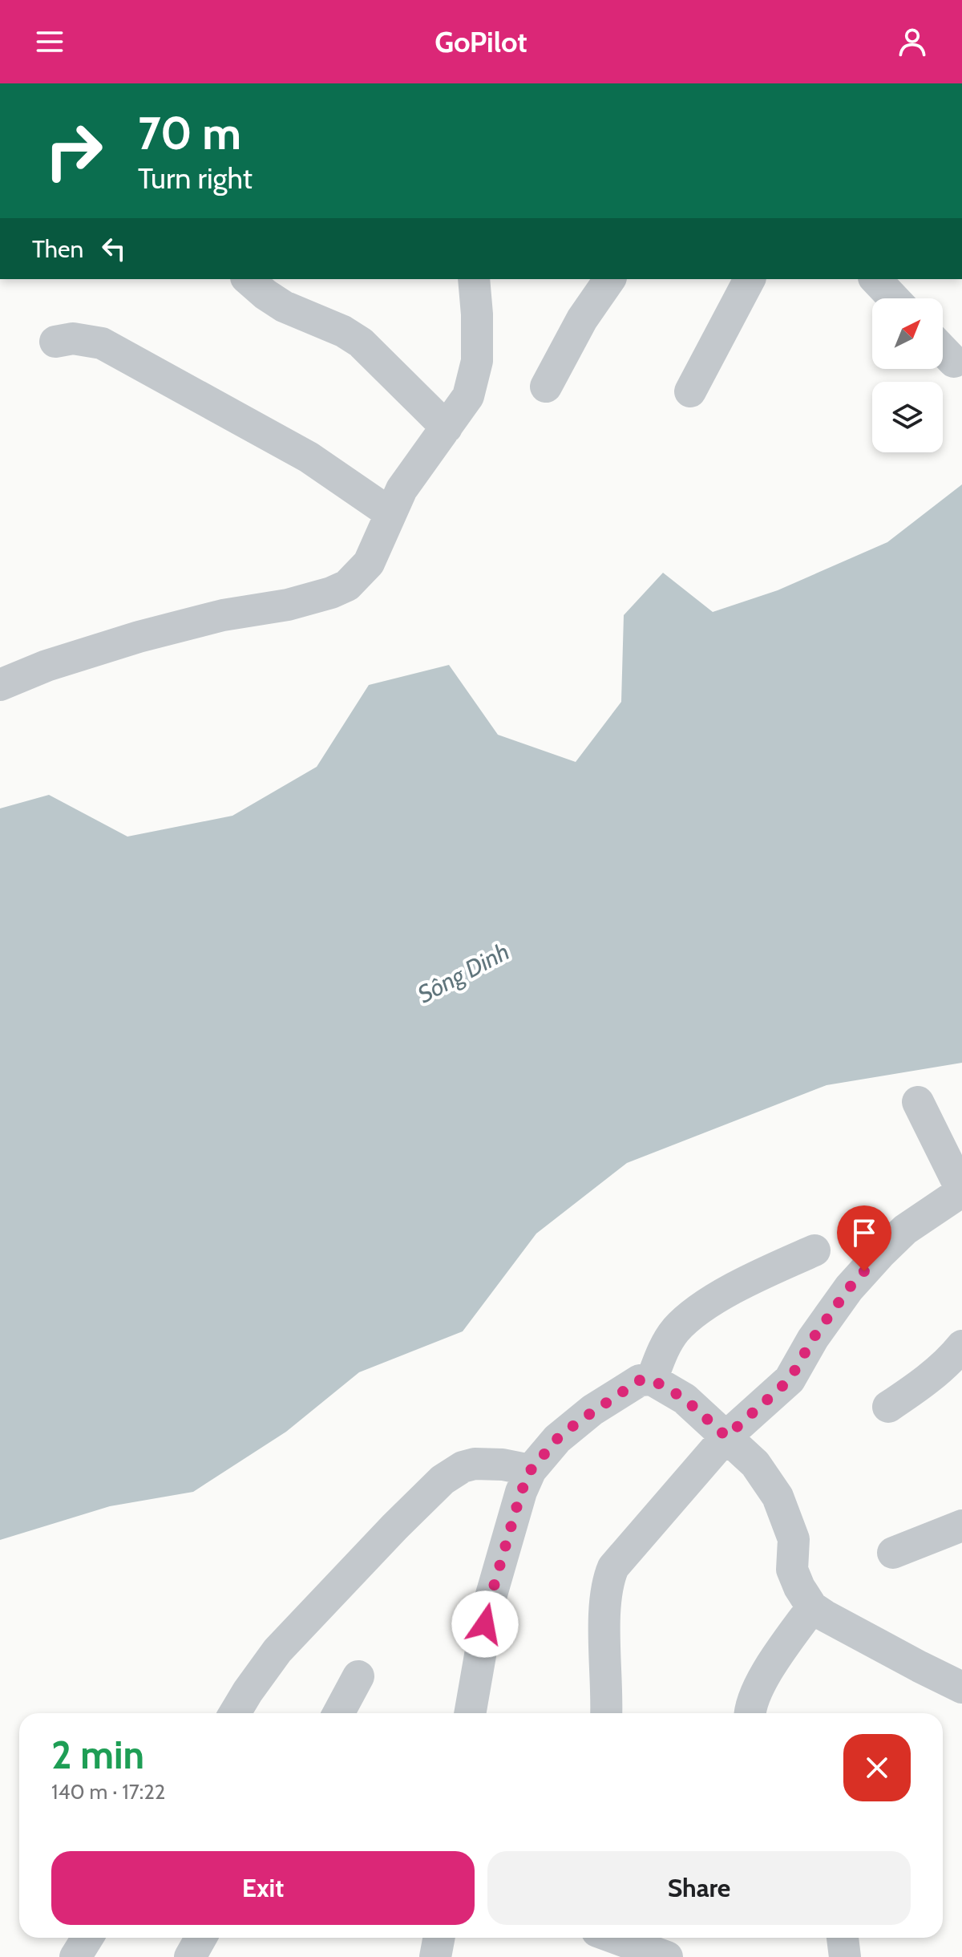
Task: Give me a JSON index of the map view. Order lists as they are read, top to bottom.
{
  "water": ["Sông Dinh"],
  "north": "top right",
  "page": {
    "header": "GoPilot",
    "turn": ["70 m", "Turn right"],
    "then": "Then",
    "heading": ["2 min", "140 m · 17:22"],
    "buttons": ["Exit", "Share"]
  }
}
